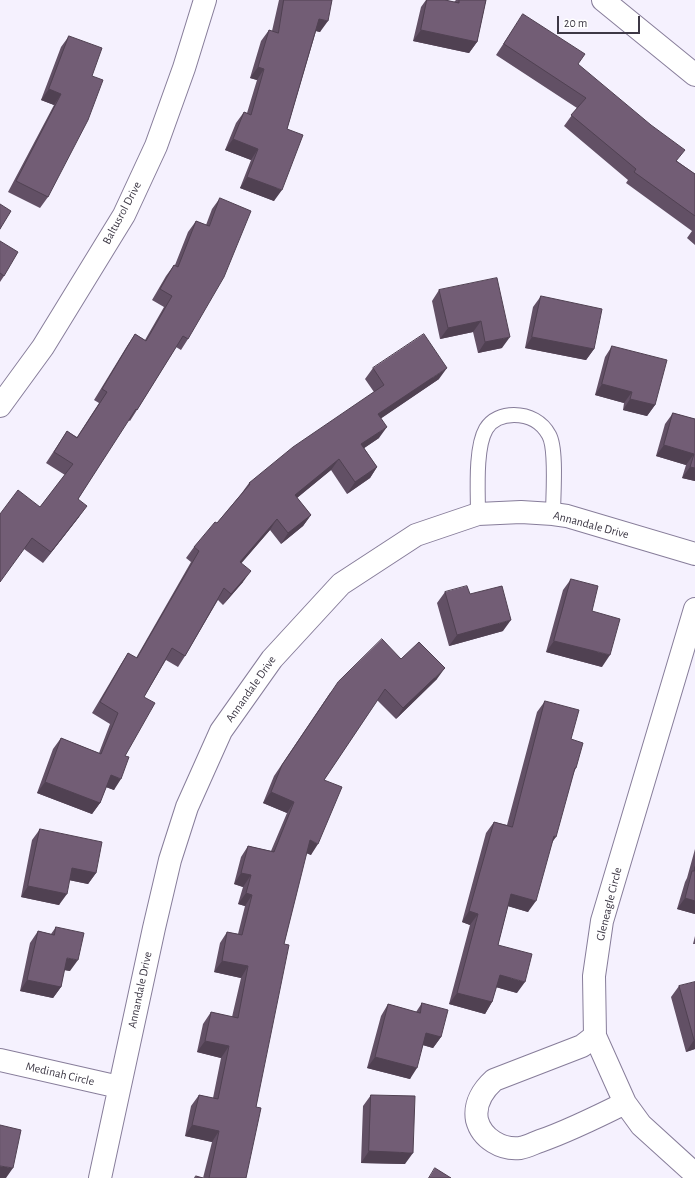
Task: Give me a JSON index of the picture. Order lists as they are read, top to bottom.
{
  "streets": {
    "street": [
      "Baltusrol Drive",
      "Annandale Drive",
      "Gleneagle Circle",
      "Medinah Circle"
    ]
  },
  "crossings": [
    ["Annandale Drive", "Medinah Circle"]
  ],
  "scale_bar": "20 m"
}
